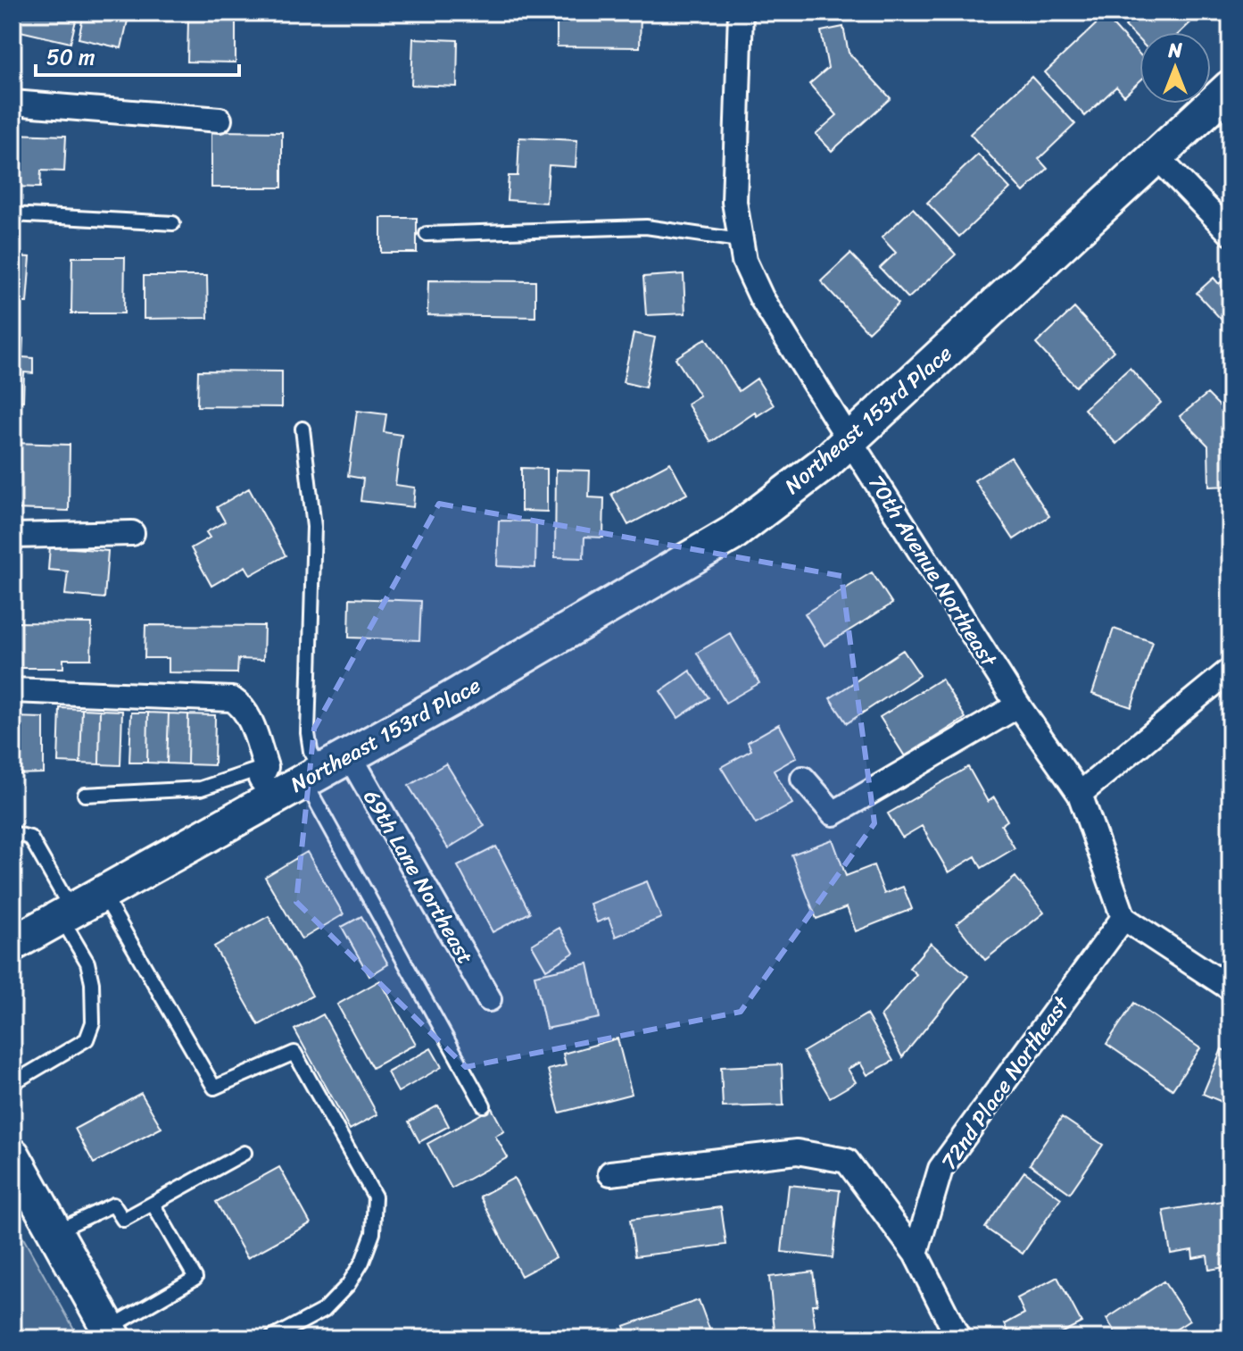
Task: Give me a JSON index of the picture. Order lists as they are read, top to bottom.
{
  "streets": {
    "street": [
      "Northeast 153rd Place",
      "70th Avenue Northeast",
      "69th Lane Northeast",
      "72nd Place Northeast"
    ]
  },
  "crossings": [
    ["Northeast 153rd Place", "70th Avenue Northeast"],
    ["Northeast 153rd Place", "69th Lane Northeast"],
    ["70th Avenue Northeast", "72nd Place Northeast"]
  ],
  "scale_bar": "50 m",
  "north": "top"
}
